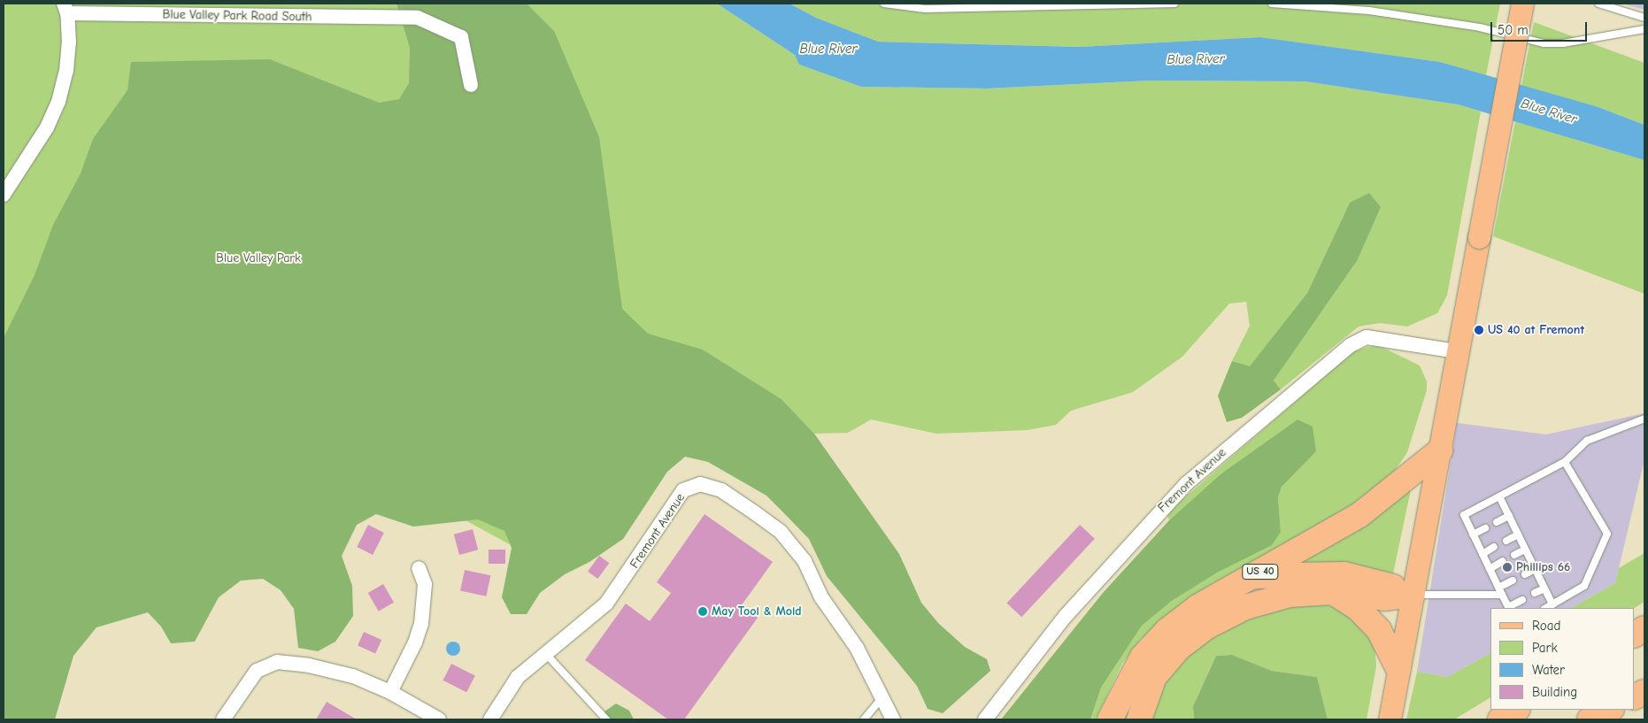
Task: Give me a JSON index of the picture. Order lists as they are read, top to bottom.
{
  "streets": {
    "highway": ["US 40"],
    "street": ["Blue Valley Park Road South", "Fremont Avenue"]
  },
  "water": ["Blue River"],
  "parks": ["Blue Valley Park"],
  "places": ["US 40 at Fremont", "Phillips 66", "May Tool & Mold"],
  "legend": [
    "Road",
    "Park",
    "Water",
    "Building"
  ],
  "scale_bar": "50 m"
}
